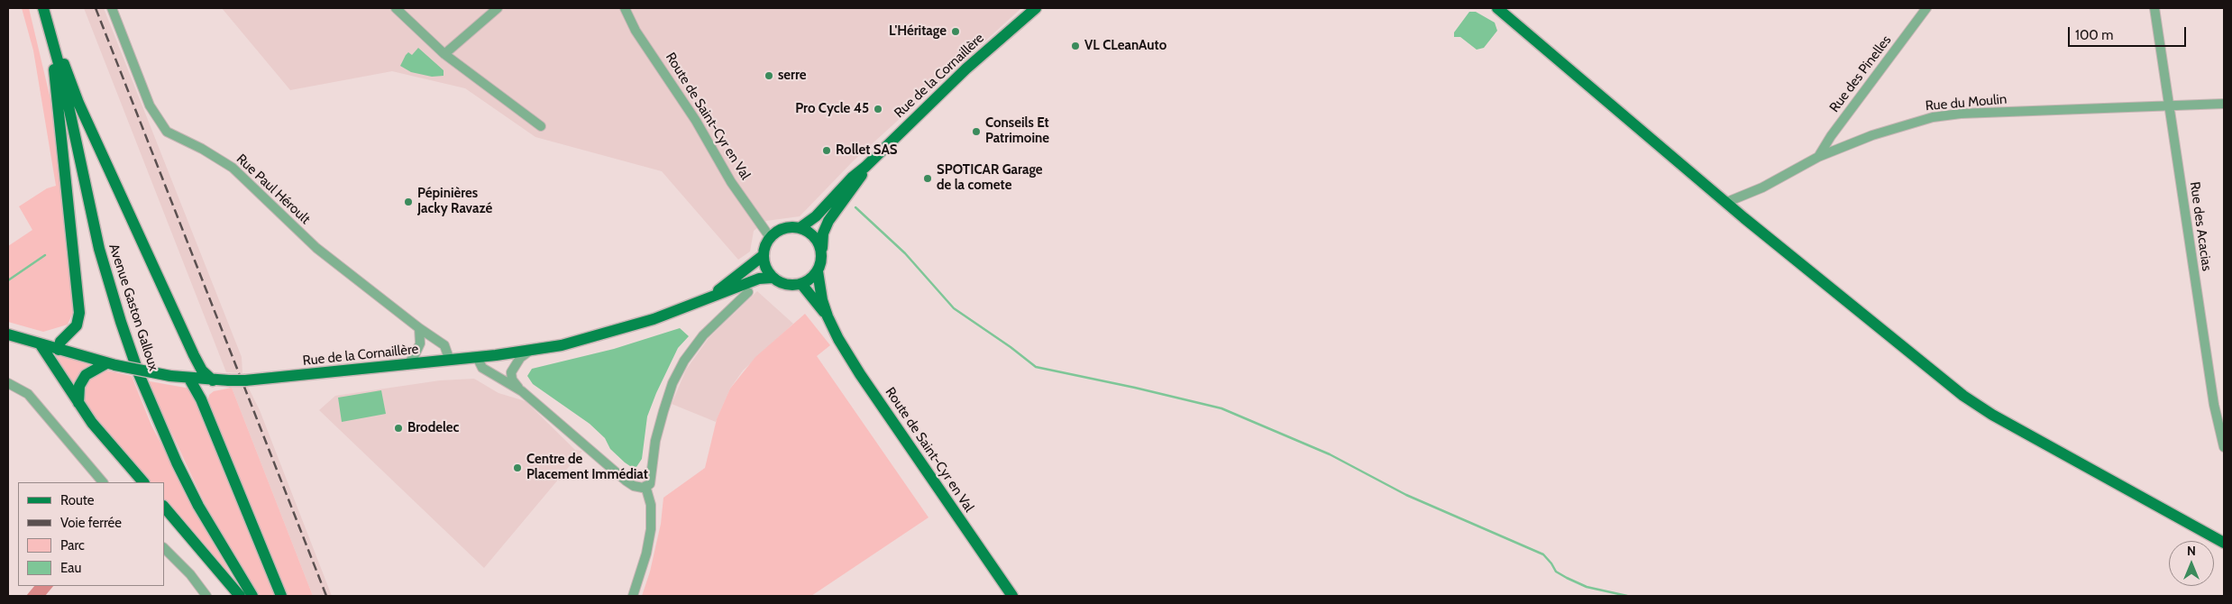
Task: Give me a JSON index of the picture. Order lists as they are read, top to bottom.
{
  "streets": {
    "main road": ["Rue de la Cornaillère", "Route de Saint-Cyr en Val", "Avenue Gaston Galloux"],
    "street": [
      "Rue des Pinelles",
      "Rue du Moulin",
      "Rue Paul Héroult",
      "Rue des Acacias"
    ]
  },
  "crossings": [
    ["Rue des Pinelles", "Rue du Moulin"],
    ["Rue de la Cornaillère", "Route de Saint-Cyr en Val"],
    ["Rue de la Cornaillère", "Rue Paul Héroult"],
    ["Rue du Moulin", "Rue des Acacias"]
  ],
  "places": [
    "L'Héritage",
    "VL CLeanAuto",
    "serre",
    "Pro Cycle 45",
    "Conseils Et Patrimoine",
    "Rollet SAS",
    "SPOTICAR Garage de la comete",
    "Pépinières Jacky Ravazé",
    "Brodelec",
    "Centre de Placement Immédiat"
  ],
  "legend": [
    "Route",
    "Voie ferrée",
    "Parc",
    "Eau"
  ],
  "scale_bar": "100 m",
  "north": "top"
}
